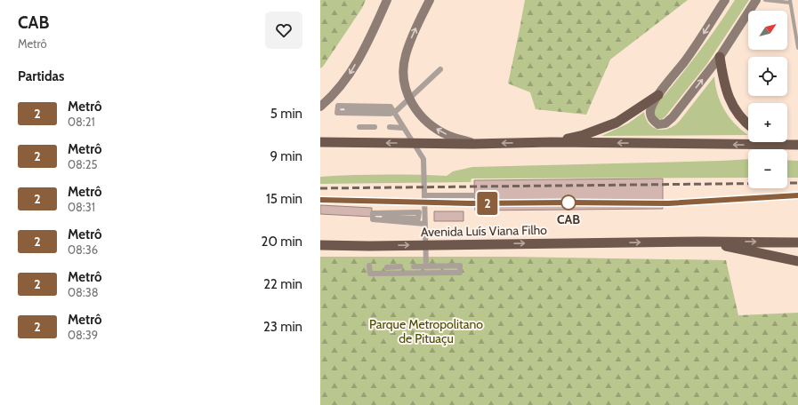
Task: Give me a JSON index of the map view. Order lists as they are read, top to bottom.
{
  "streets": {
    "highway": ["Avenida Luís Viana Filho"]
  },
  "one_way": ["Avenida Luís Viana Filho"],
  "parks": ["Parque Metropolitano de Pituaçu"],
  "places": ["CAB"],
  "lines": ["metro line 2"],
  "north": "top right",
  "page": {
    "heading": [
      ["CAB", "Metrô"],
      "Partidas"
    ],
    "on_map": "2",
    "map_buttons": ["+", "−"],
    "list": [
      {
        "mark": "2",
        "name": "Metrô",
        "note": "08:21",
        "value": "5 min"
      },
      {
        "mark": "2",
        "name": "Metrô",
        "note": "08:25",
        "value": "9 min"
      },
      {
        "mark": "2",
        "name": "Metrô",
        "note": "08:31",
        "value": "15 min"
      },
      {
        "mark": "2",
        "name": "Metrô",
        "note": "08:36",
        "value": "20 min"
      },
      {
        "mark": "2",
        "name": "Metrô",
        "note": "08:38",
        "value": "22 min"
      },
      {
        "mark": "2",
        "name": "Metrô",
        "note": "08:39",
        "value": "23 min"
      }
    ]
  }
}
